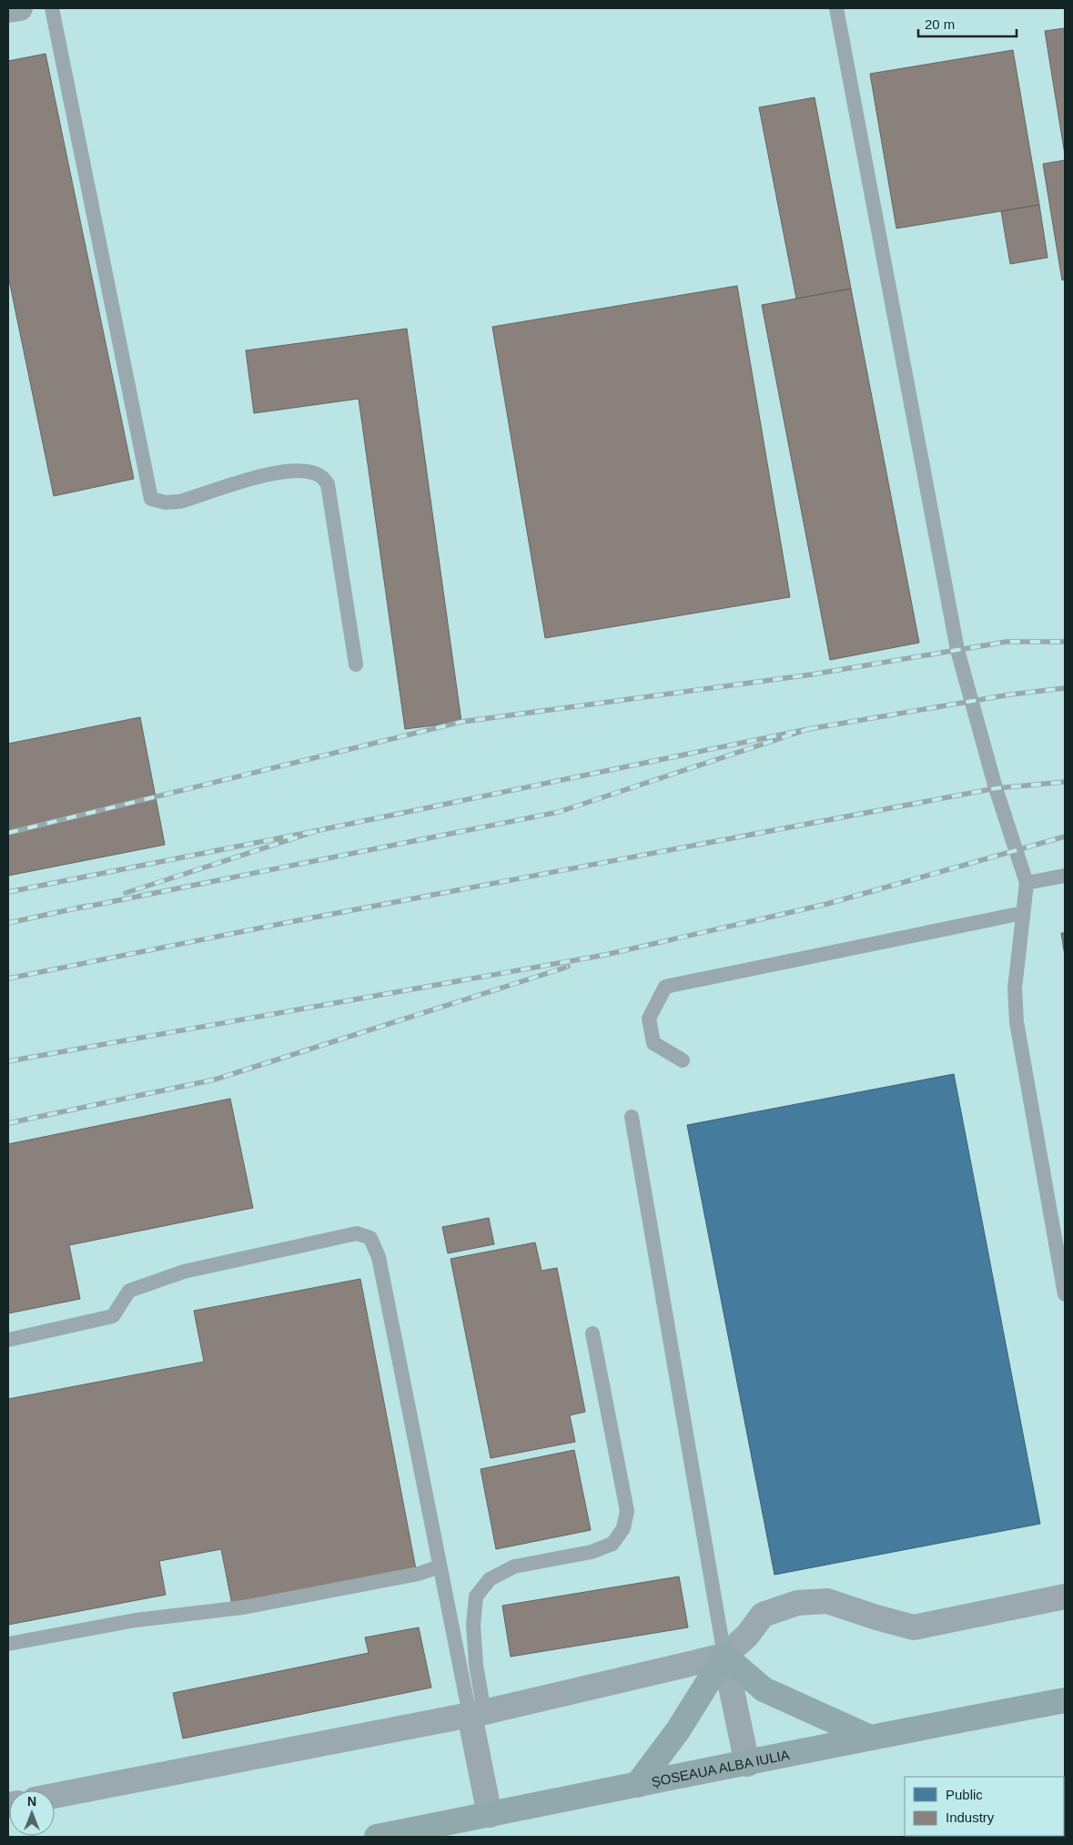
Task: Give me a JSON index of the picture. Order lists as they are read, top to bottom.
{
  "streets": {
    "main road": ["ȘOSEAUA ALBA IULIA"]
  },
  "legend": ["Public", "Industry"],
  "scale_bar": "20 m",
  "north": "top"
}
